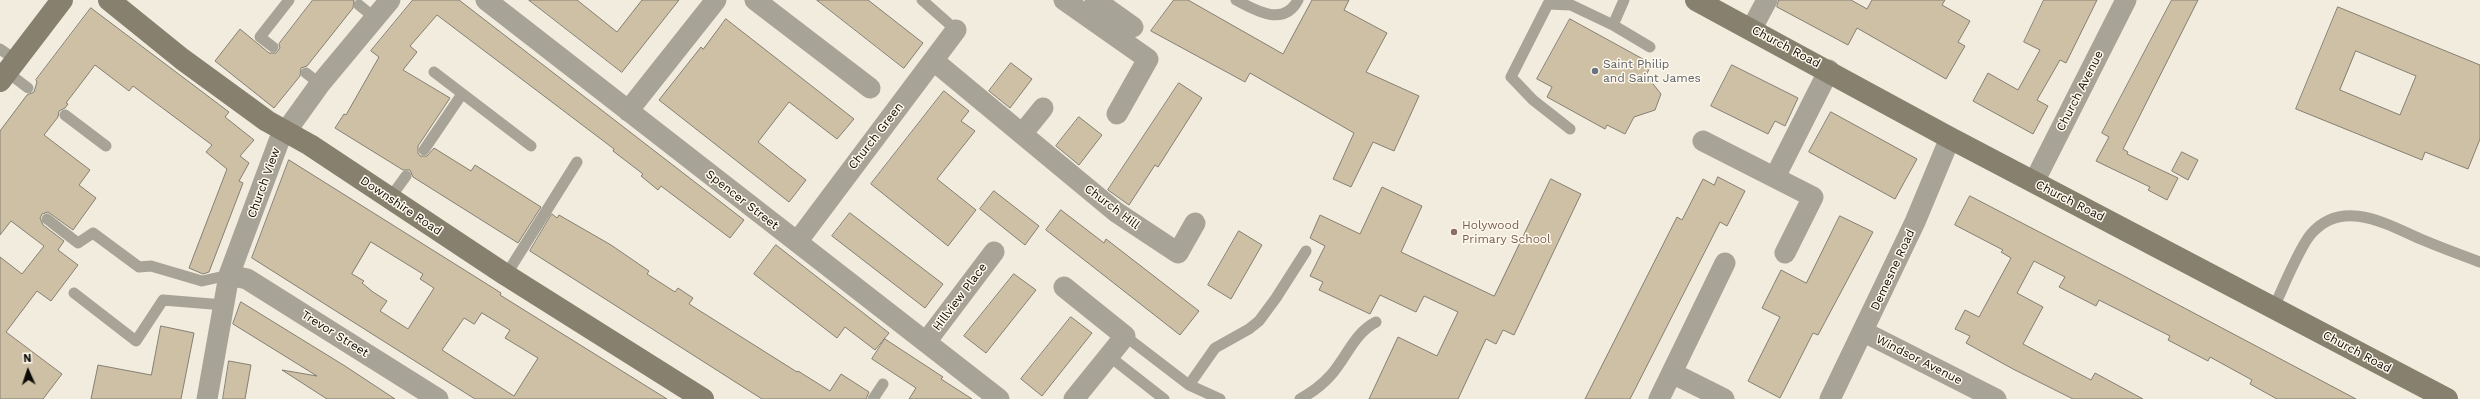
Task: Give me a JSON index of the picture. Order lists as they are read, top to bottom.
{
  "streets": {
    "street": [
      "Church Road",
      "Church Avenue",
      "Church Green",
      "Church View",
      "Spencer Street",
      "Downshire Road",
      "Church Hill",
      "Demesne Road",
      "Hillview Place",
      "Trevor Street",
      "Windsor Avenue"
    ]
  },
  "crossings": [
    ["Church Road", "Church Avenue"],
    ["Church Road", "Demesne Road"],
    ["Church Green", "Spencer Street"],
    ["Church Green", "Church Hill"],
    ["Church View", "Downshire Road"],
    ["Church View", "Trevor Street"],
    ["Spencer Street", "Hillview Place"],
    ["Demesne Road", "Windsor Avenue"]
  ],
  "places": ["Saint Philip and Saint James", "Holywood Primary School"],
  "north": "top"
}
